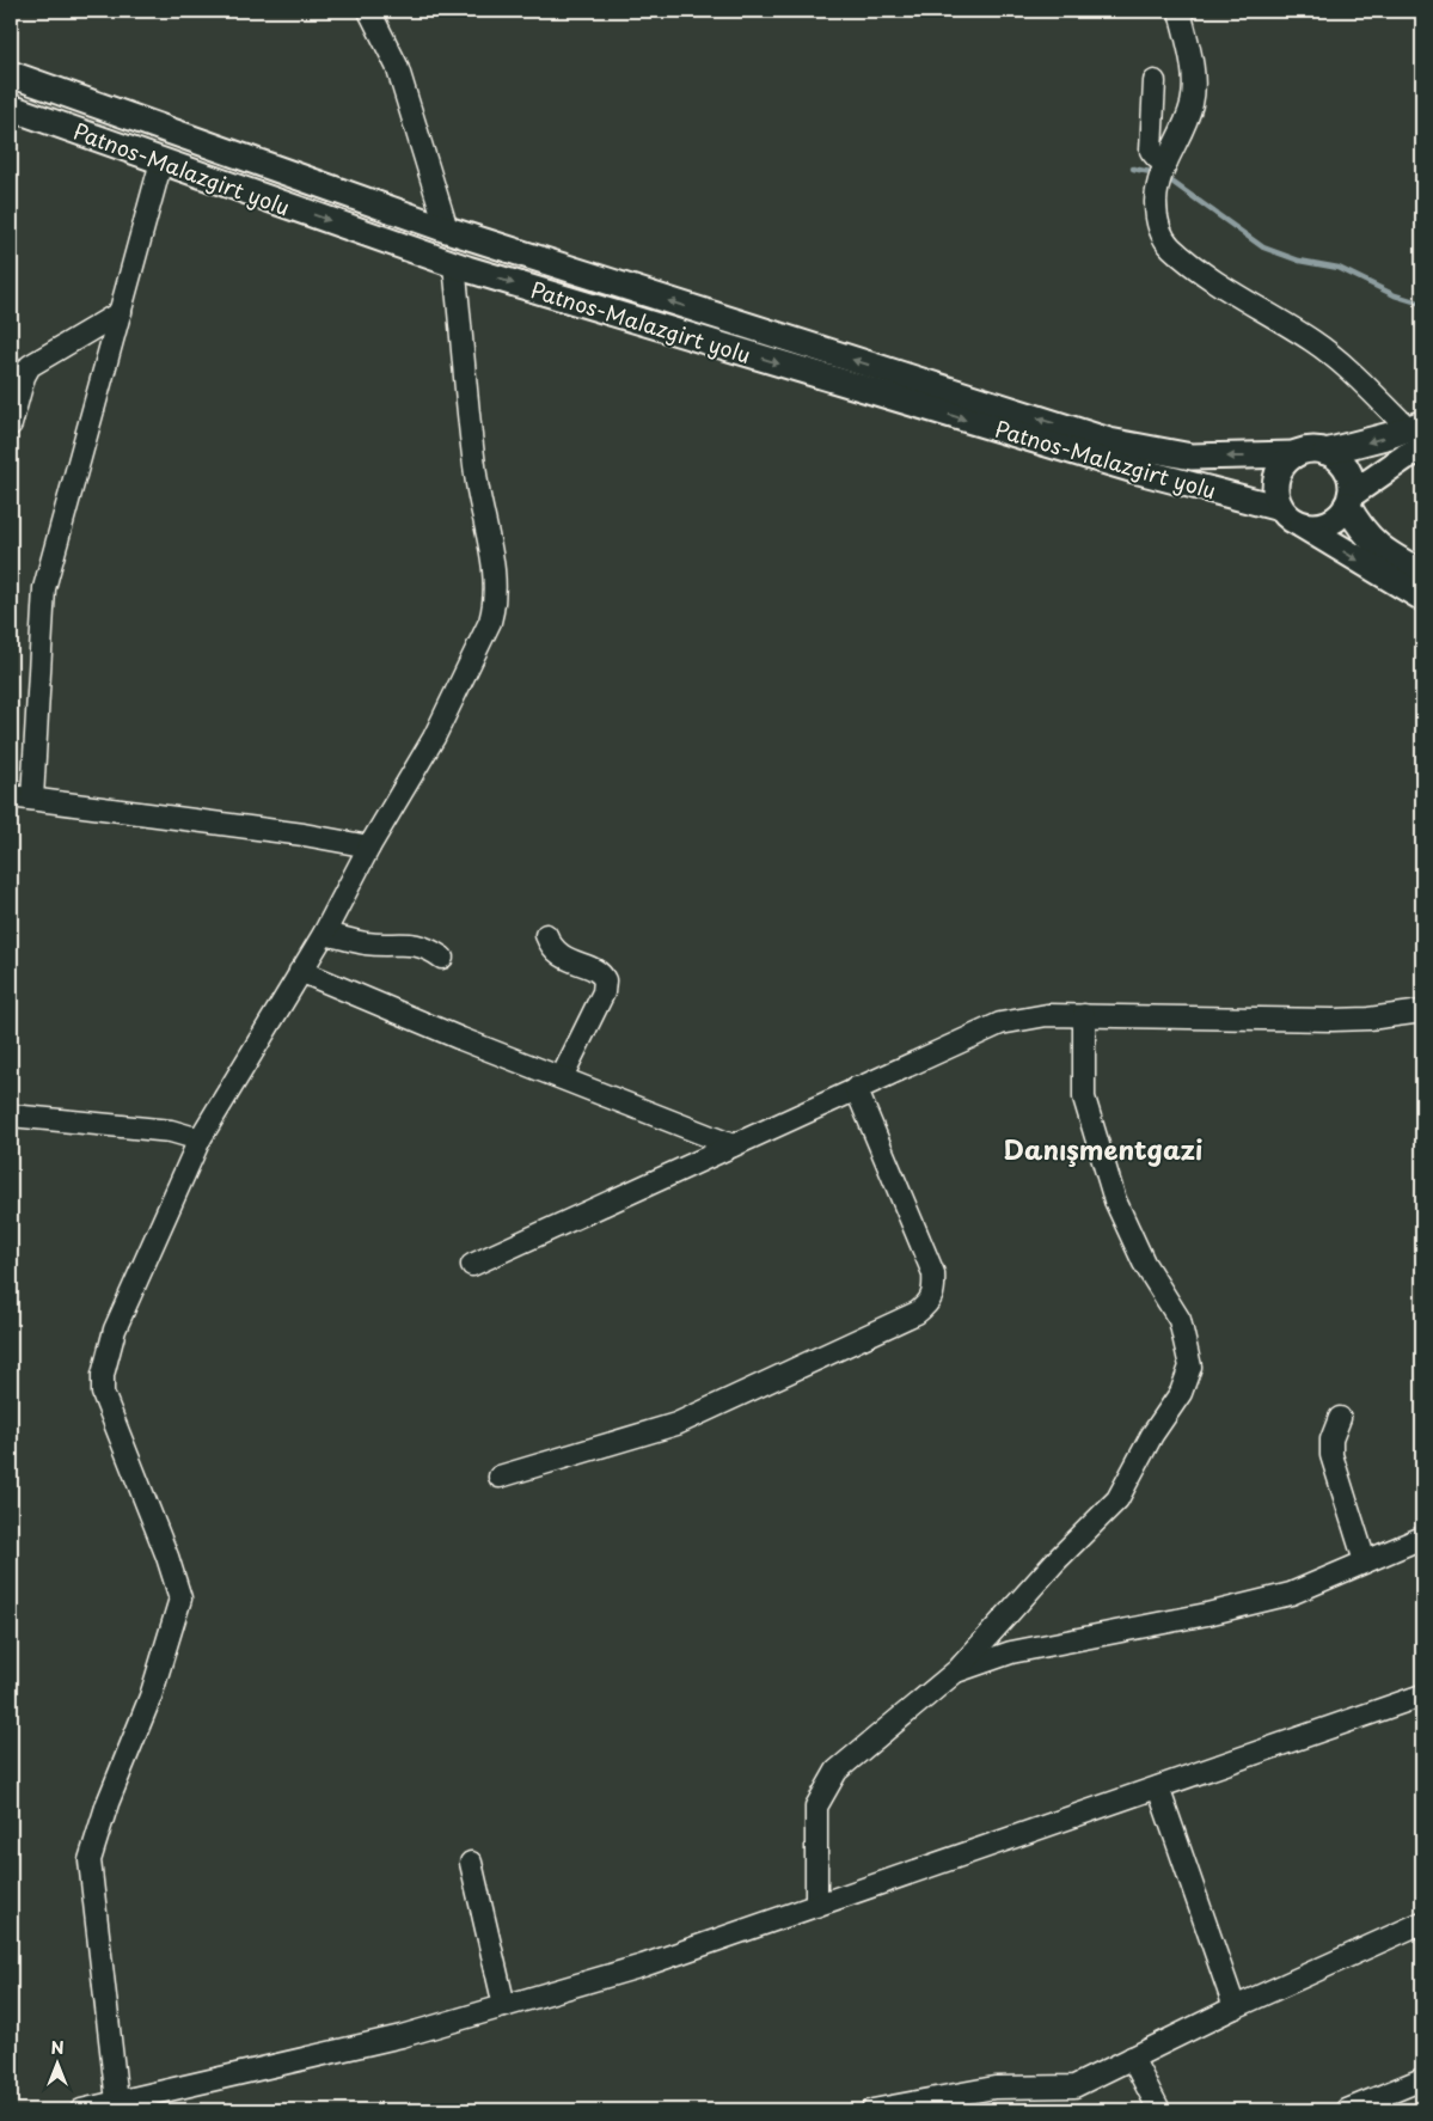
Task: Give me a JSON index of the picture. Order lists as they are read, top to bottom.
{
  "streets": {
    "main road": ["Patnos-Malazgirt yolu"]
  },
  "districts": ["Danışmentgazi"],
  "north": "top"
}
